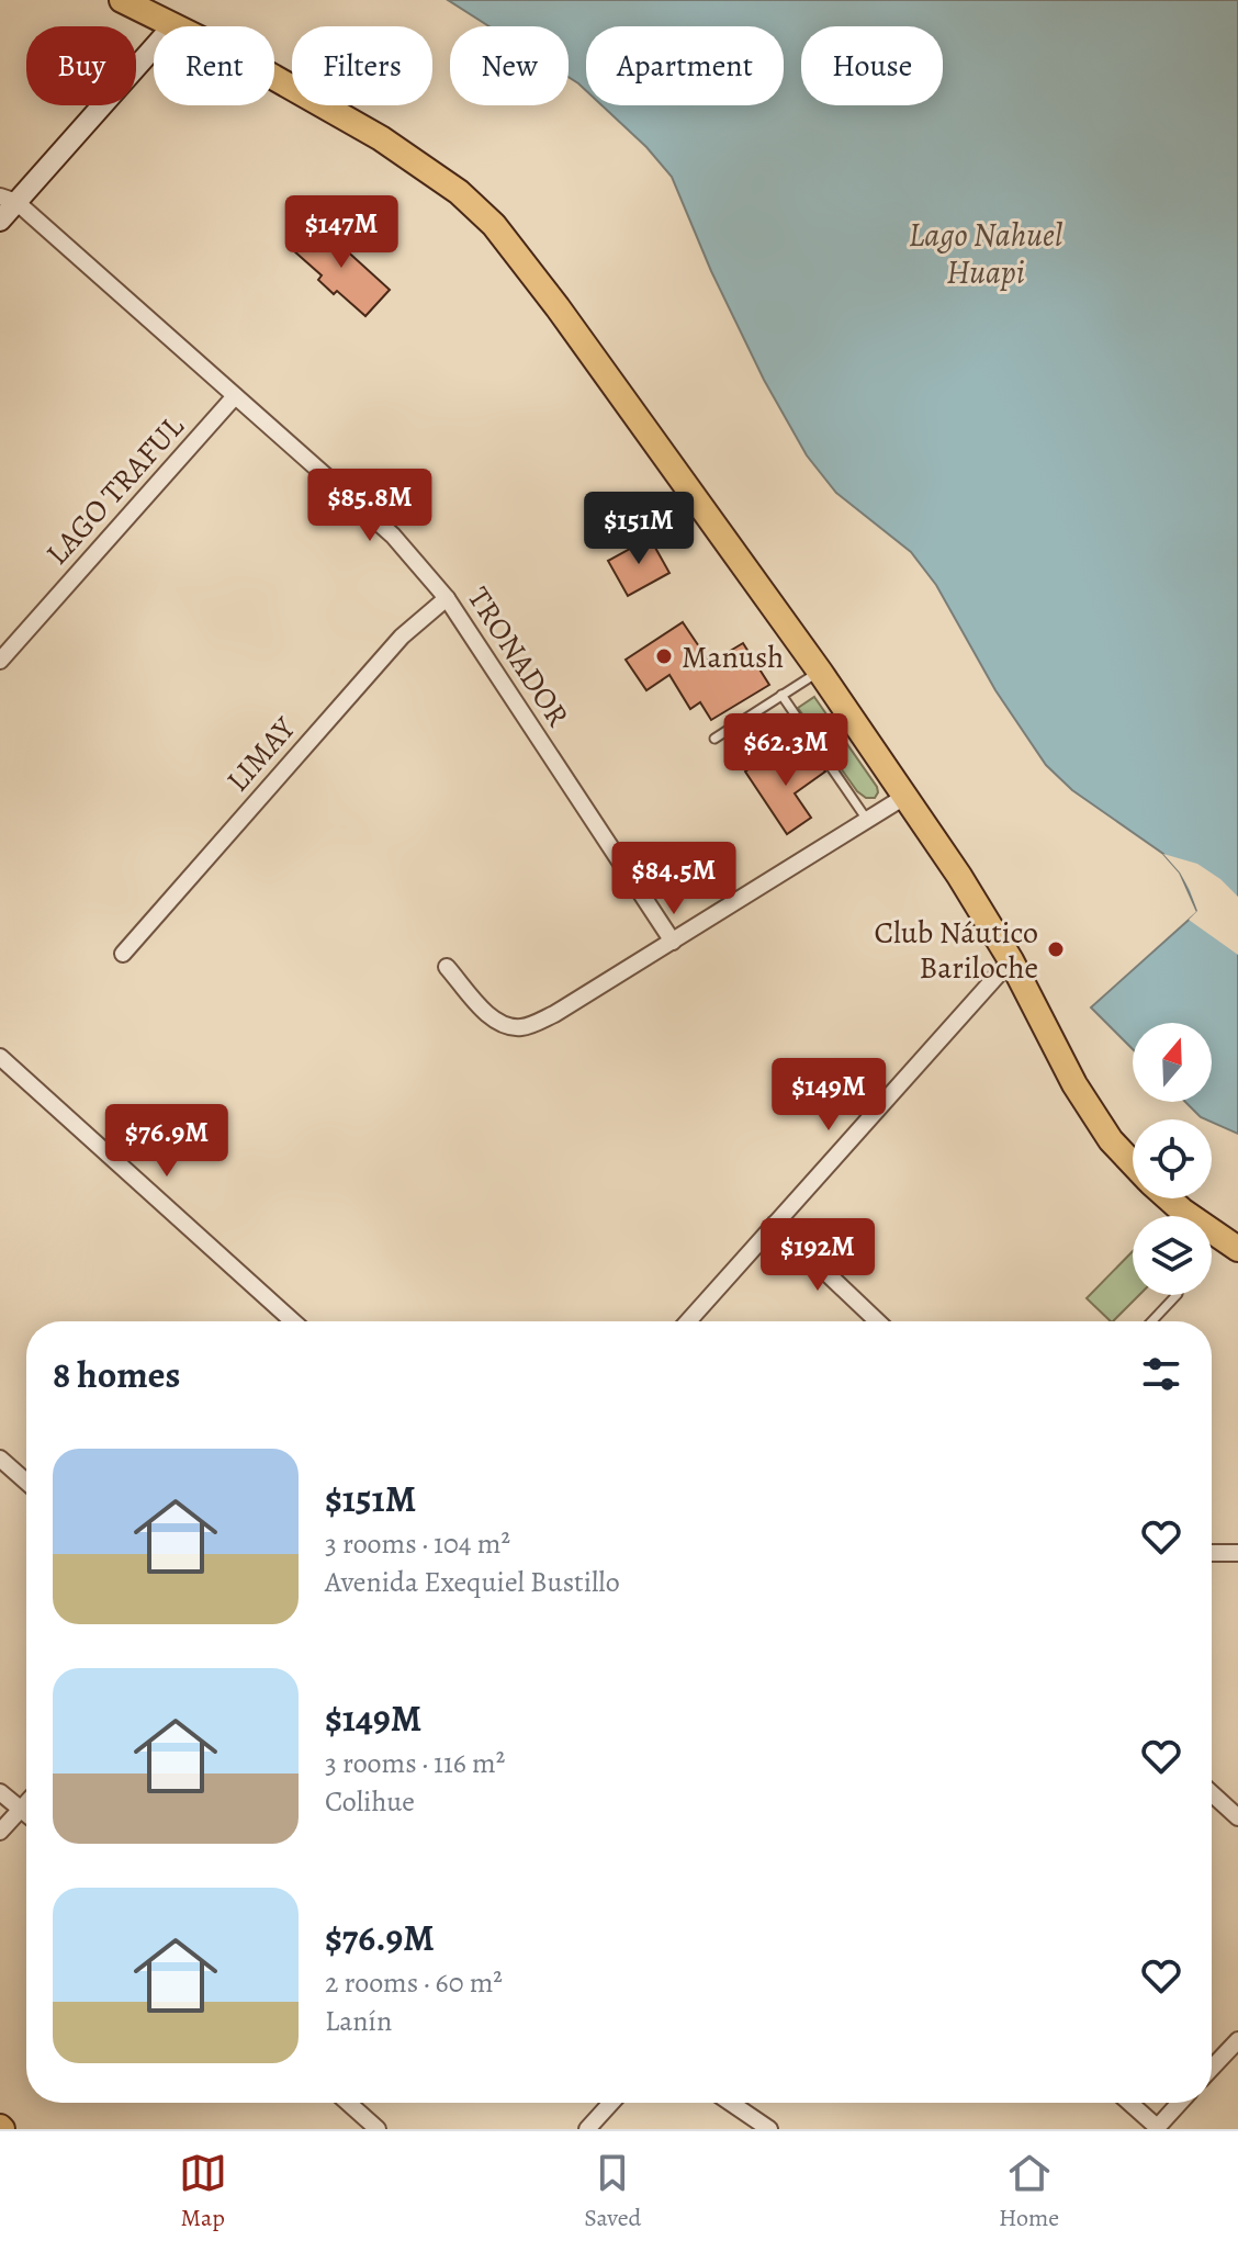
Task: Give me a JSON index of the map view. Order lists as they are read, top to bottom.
{
  "streets": {
    "street": ["LAGO TRAFUL", "TRONADOR", "LIMAY"]
  },
  "crossings": [
    ["LAGO TRAFUL", "TRONADOR"],
    ["TRONADOR", "LIMAY"]
  ],
  "water": ["Lago Nahuel Huapi"],
  "places": ["Manush", "Club Náutico Bariloche"],
  "north": "top",
  "page": {
    "chip": [
      "Buy",
      "Rent",
      "Filters",
      "New",
      "Apartment",
      "House"
    ],
    "price": [
      "$147M",
      "$85.8M",
      "$151M",
      "$62.3M",
      "$84.5M",
      "$149M",
      "$76.9M",
      "$192M"
    ],
    "heading": "8 homes",
    "list": [
      {
        "name": "$151M",
        "note": "3 rooms · 104 m² · Avenida Exequiel Bustillo"
      },
      {
        "name": "$149M",
        "note": "3 rooms · 116 m² · Colihue"
      },
      {
        "name": "$76.9M",
        "note": "2 rooms · 60 m² · Lanín"
      }
    ],
    "tabs": ["Map", "Saved", "Home"]
  }
}
